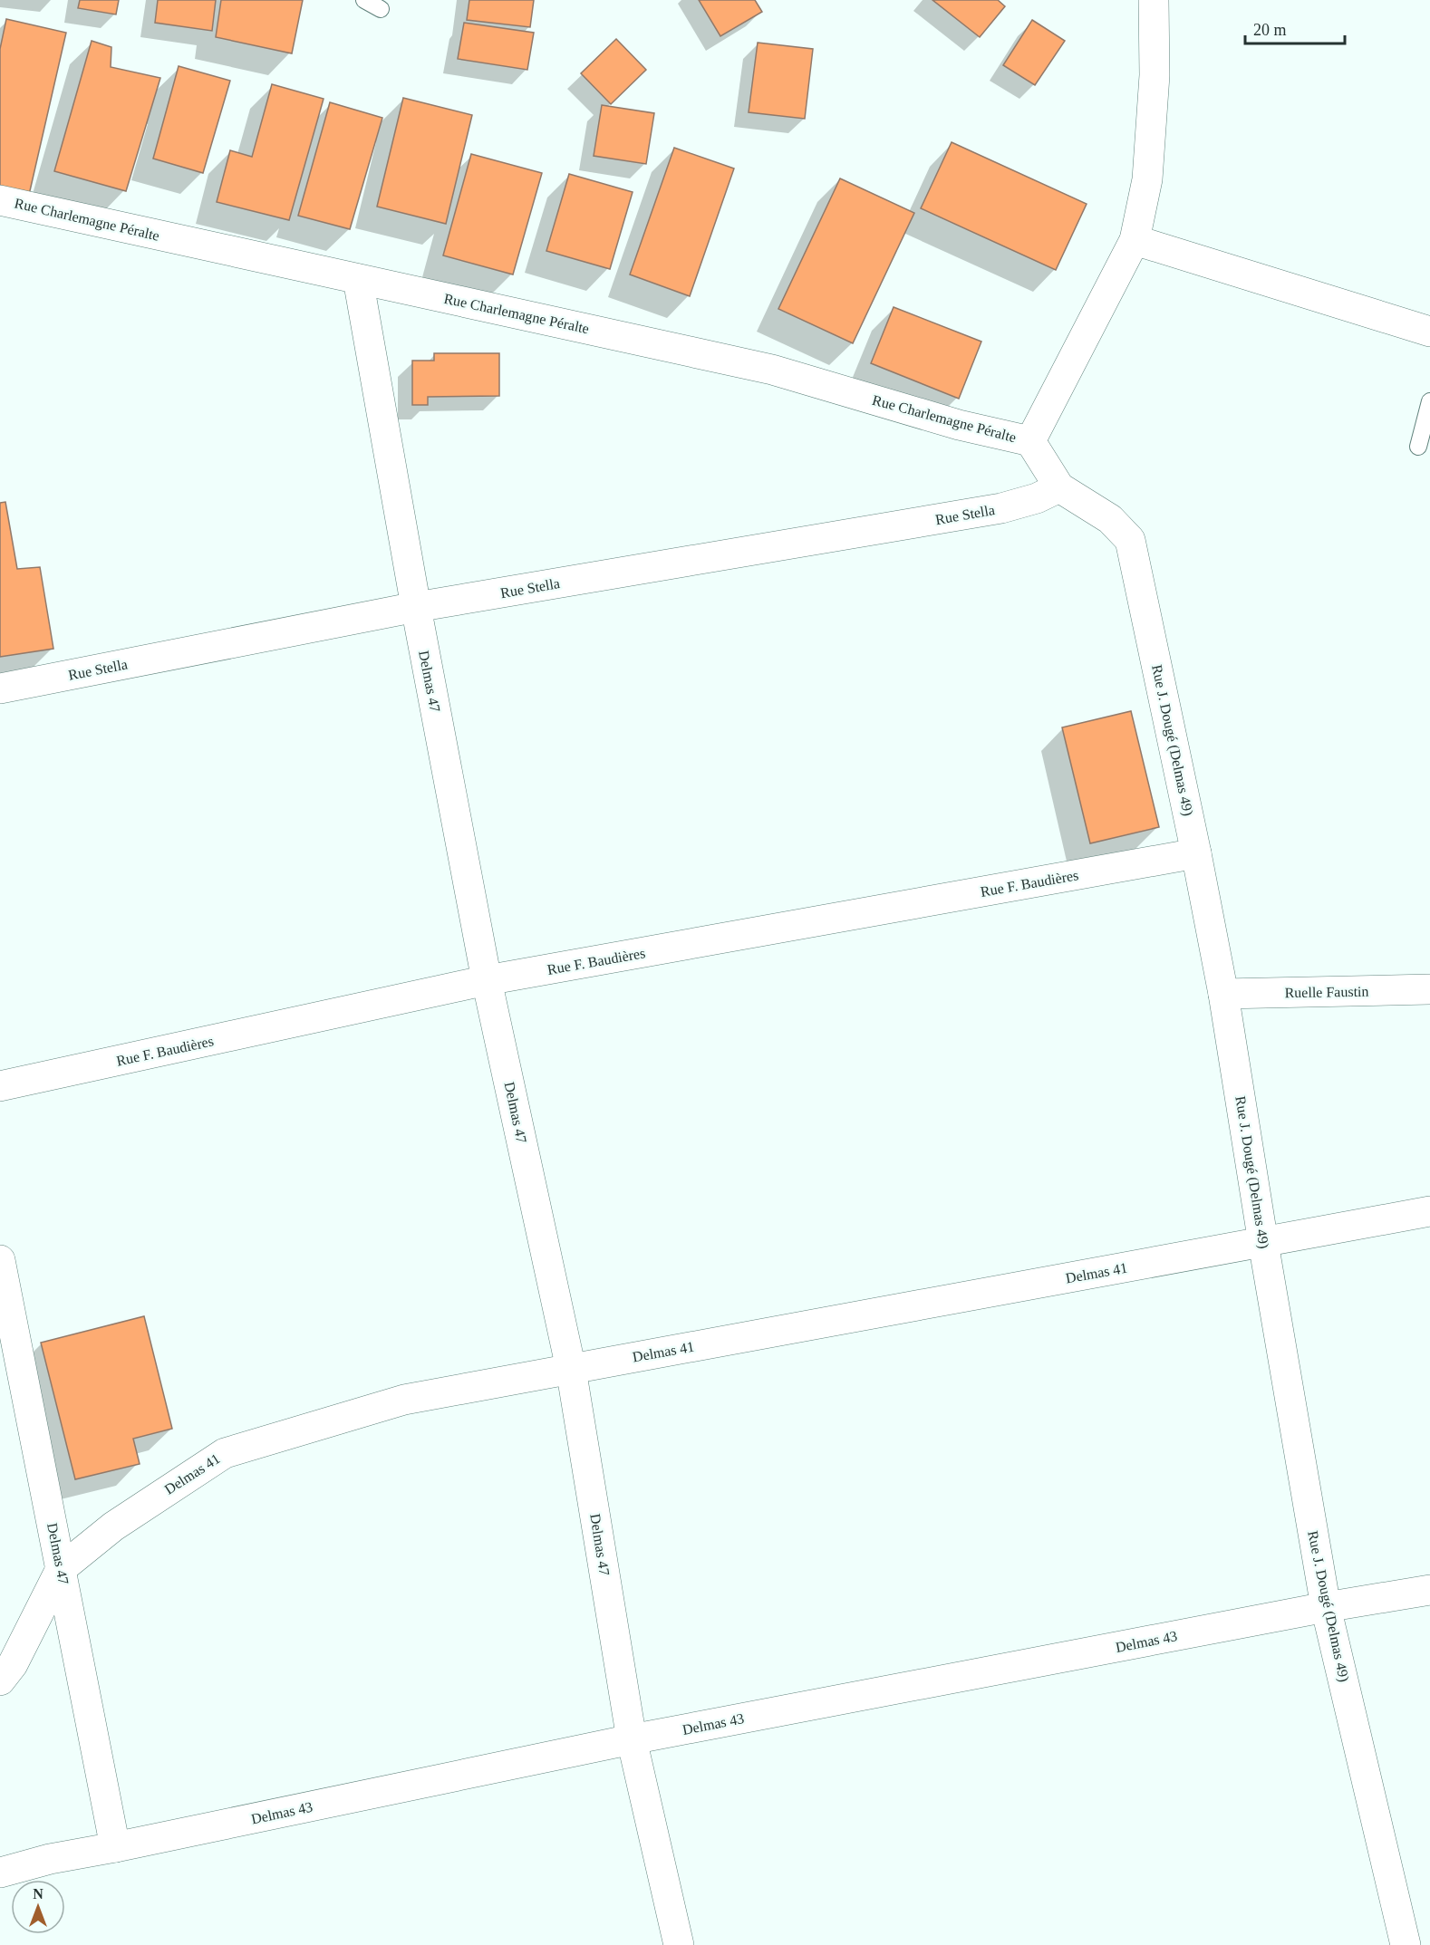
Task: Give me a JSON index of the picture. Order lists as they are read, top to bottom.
{
  "streets": {
    "street": [
      "Rue Charlemagne Péralte",
      "Rue Stella",
      "Delmas 47",
      "Rue J. Dougé (Delmas 49)",
      "Rue F. Baudières",
      "Ruelle Faustin",
      "Delmas 41",
      "Delmas 43"
    ]
  },
  "crossings": [
    ["Rue Charlemagne Péralte", "Delmas 47"],
    ["Rue Charlemagne Péralte", "Rue J. Dougé (Delmas 49)"],
    ["Rue Stella", "Delmas 47"],
    ["Rue Stella", "Rue J. Dougé (Delmas 49)"],
    ["Delmas 47", "Rue F. Baudières"],
    ["Delmas 47", "Delmas 41"],
    ["Delmas 47", "Delmas 43"],
    ["Rue J. Dougé (Delmas 49)", "Rue F. Baudières"],
    ["Rue J. Dougé (Delmas 49)", "Ruelle Faustin"],
    ["Rue J. Dougé (Delmas 49)", "Delmas 41"],
    ["Rue J. Dougé (Delmas 49)", "Delmas 43"]
  ],
  "scale_bar": "20 m",
  "north": "top"
}
